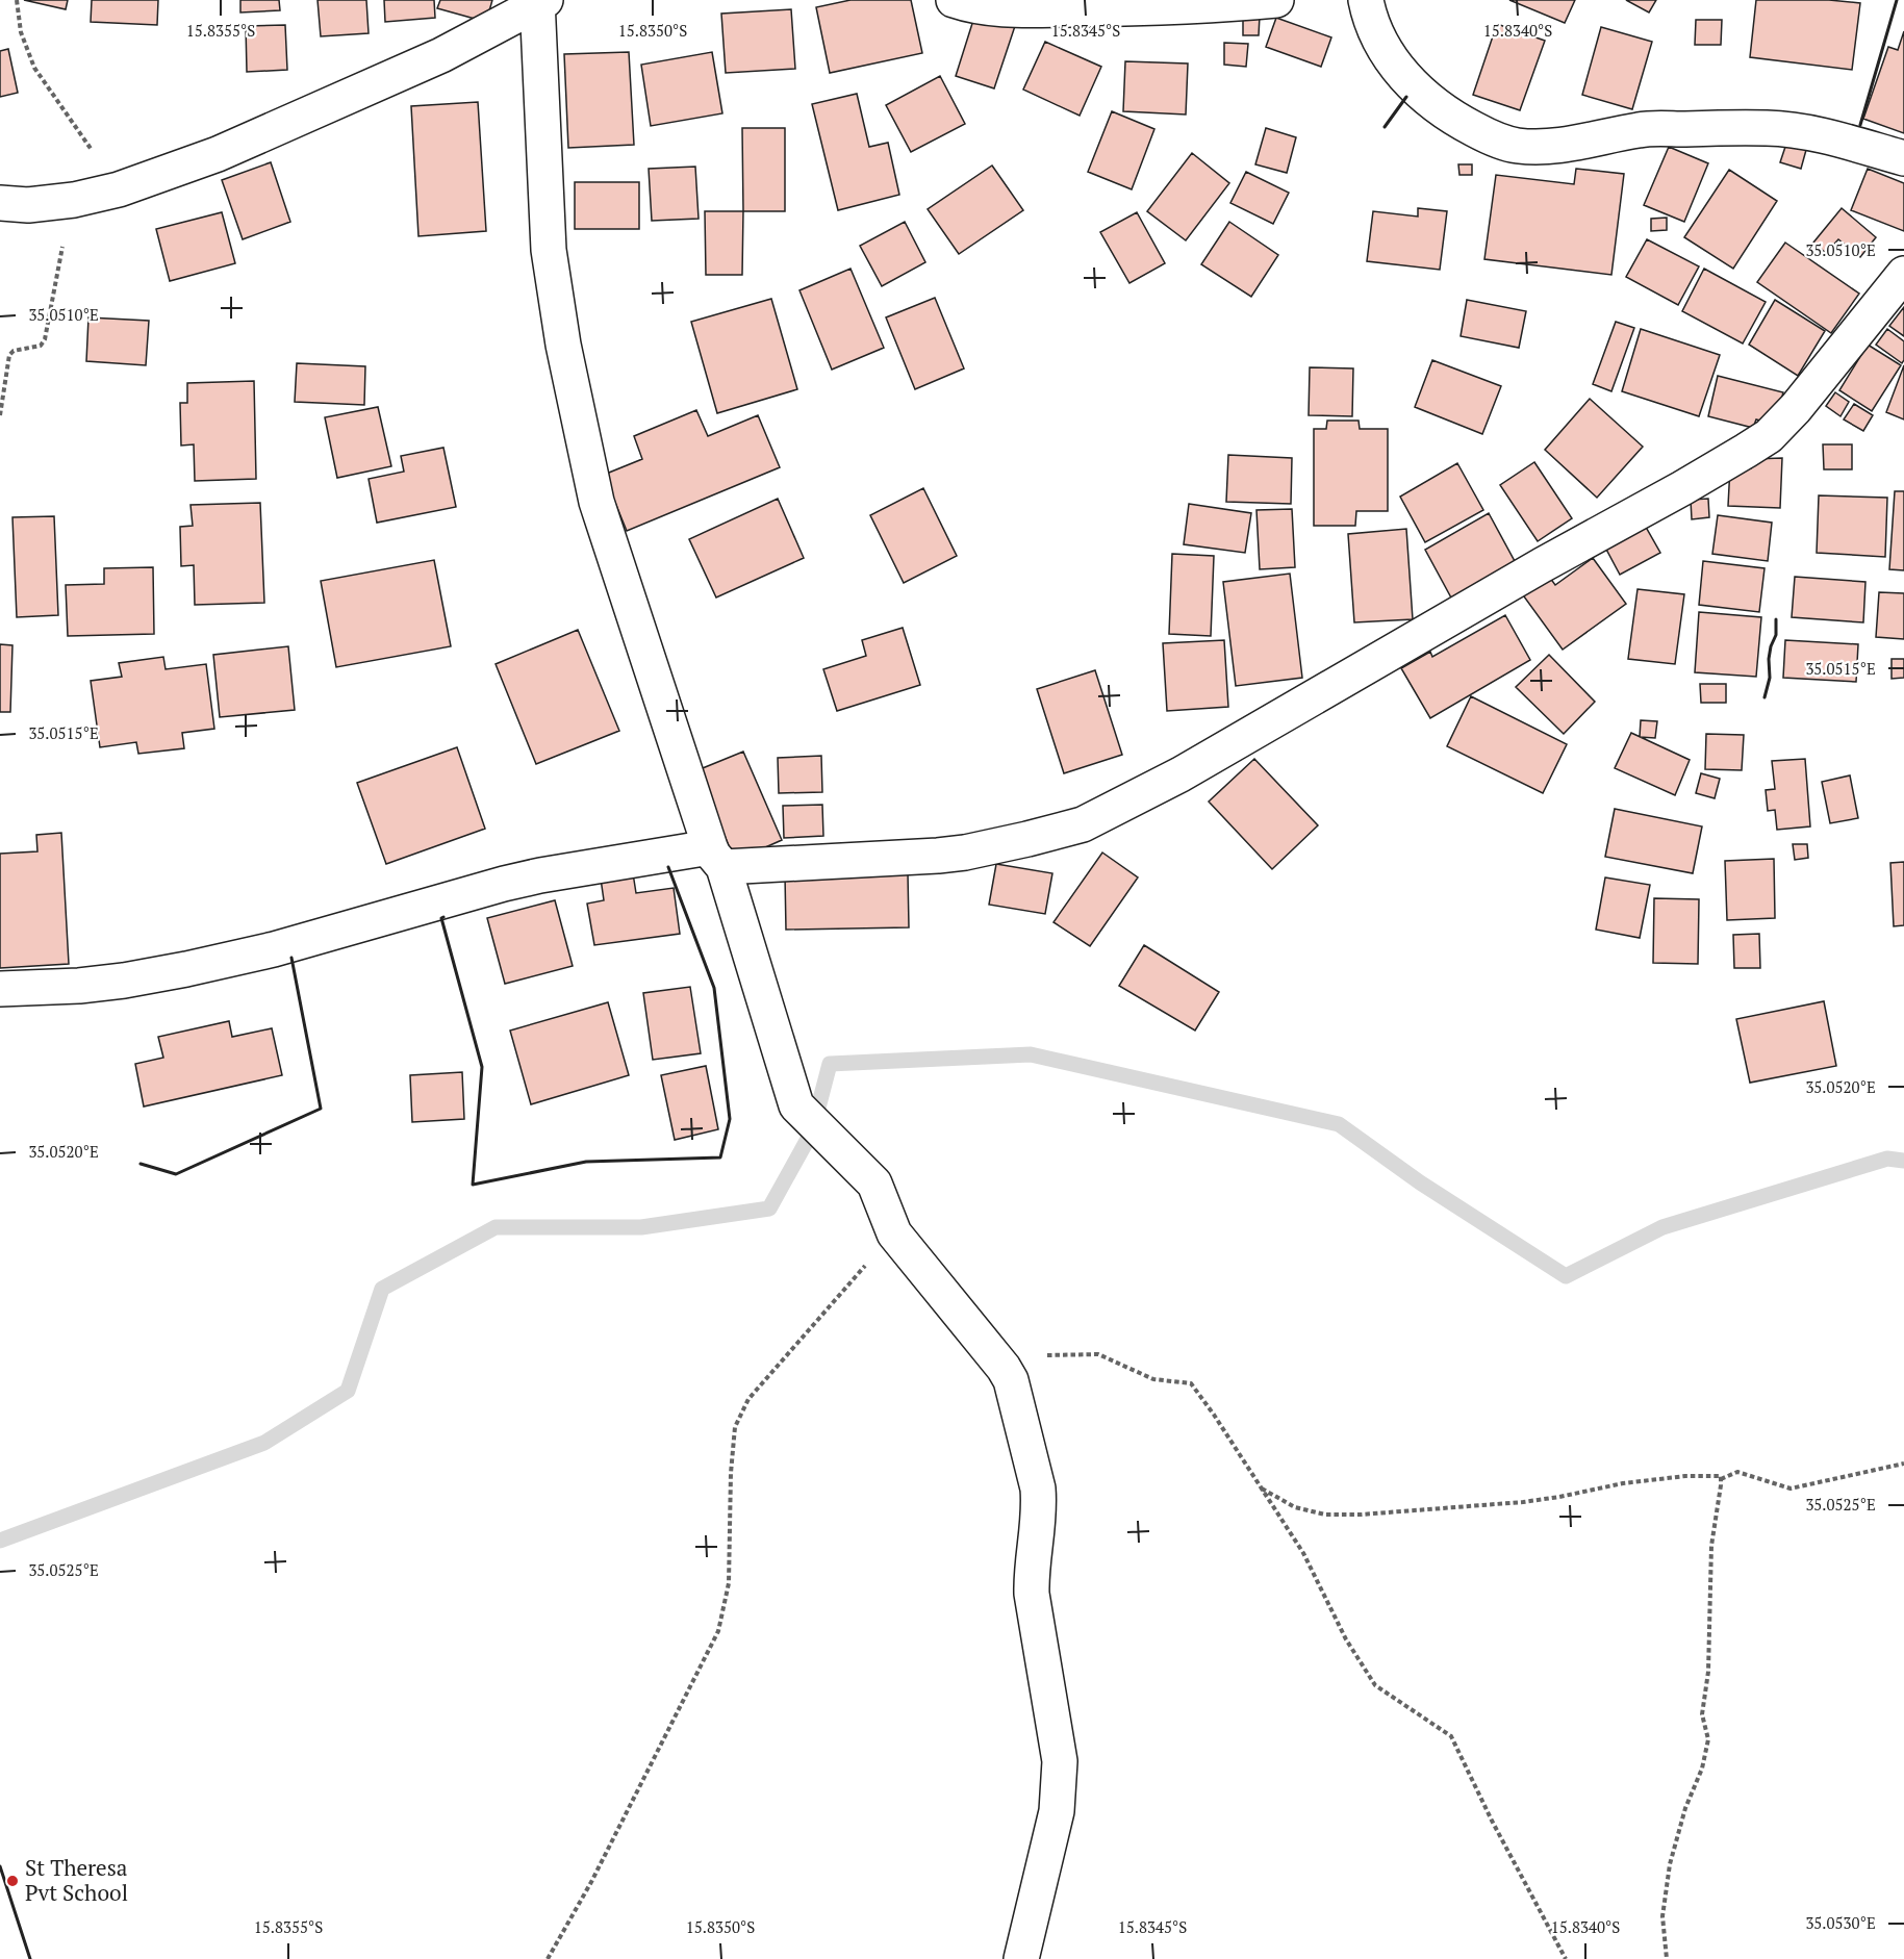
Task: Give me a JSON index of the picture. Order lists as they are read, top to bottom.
{
  "places": ["St Theresa Pvt School"],
  "coordinates": [
    "15.8355°S",
    "15.8350°S",
    "15.8345°S",
    "15.8340°S",
    "35.0510°E",
    "35.0515°E",
    "35.0520°E",
    "35.0525°E",
    "35.0530°E"
  ]
}
